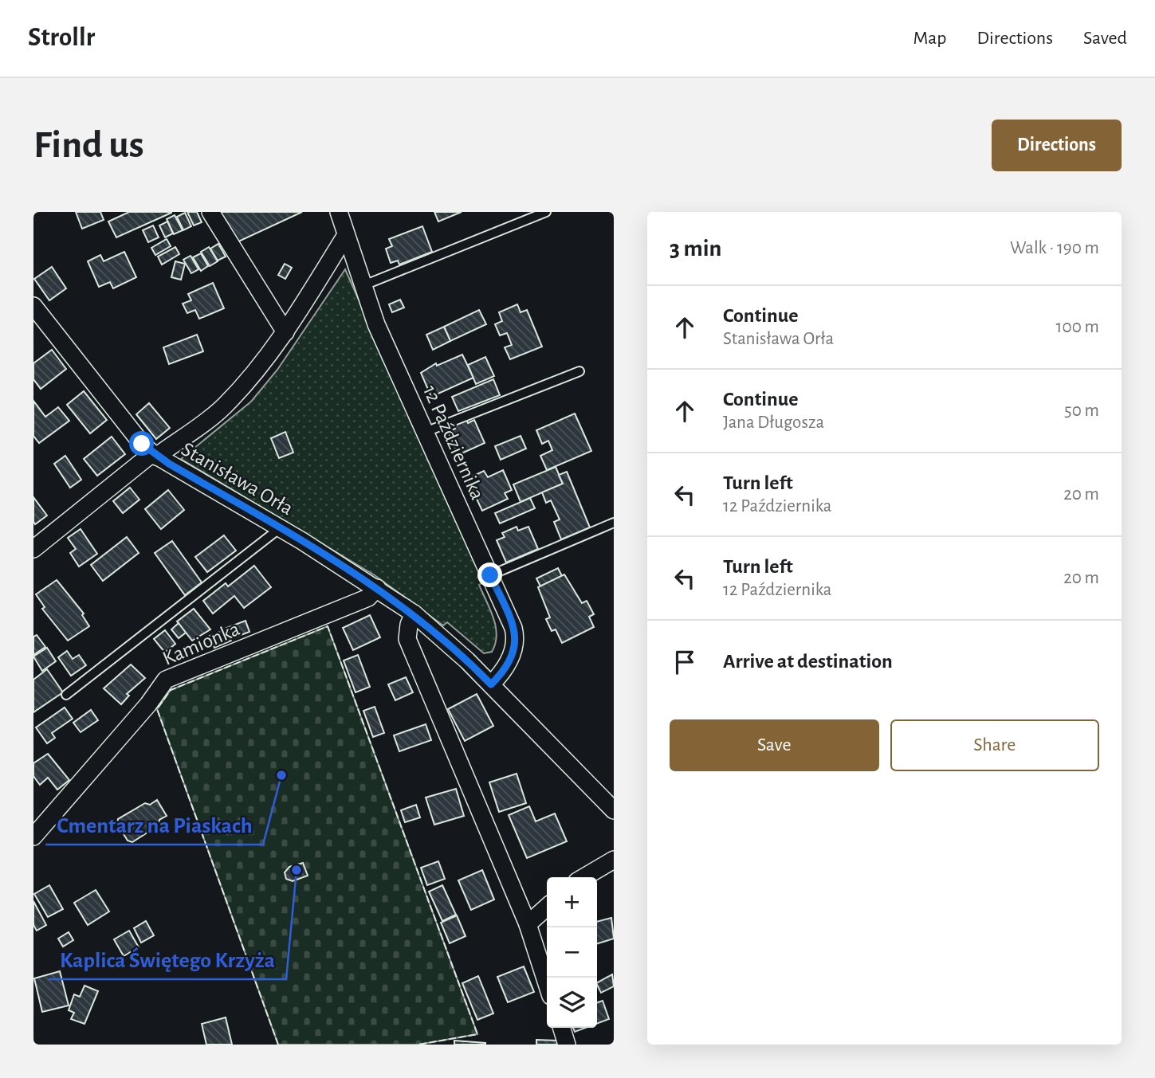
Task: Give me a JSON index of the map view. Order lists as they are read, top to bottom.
{
  "streets": {
    "street": ["12 Października", "Stanisława Orła", "Kamionka"]
  },
  "crossings": [
    ["12 Października", "Stanisława Orła"],
    ["Stanisława Orła", "Kamionka"]
  ],
  "places": ["Cmentarz na Piaskach", "Kaplica Świętego Krzyża"],
  "page": {
    "header": "Strollr",
    "nav": ["Map", "Directions", "Saved"],
    "buttons": [
      "Directions",
      ["Save", "Share"]
    ],
    "title": "Find us",
    "heading": ["3 min", "Walk · 190 m"],
    "list": [
      ["Continue", "Stanisława Orła", "100 m"],
      ["Continue", "Jana Długosza", "50 m"],
      ["Turn left", "12 Października", "20 m"],
      ["Turn left", "12 Października", "20 m"],
      "Arrive at destination"
    ],
    "map_buttons": ["+", "−"]
  }
}
